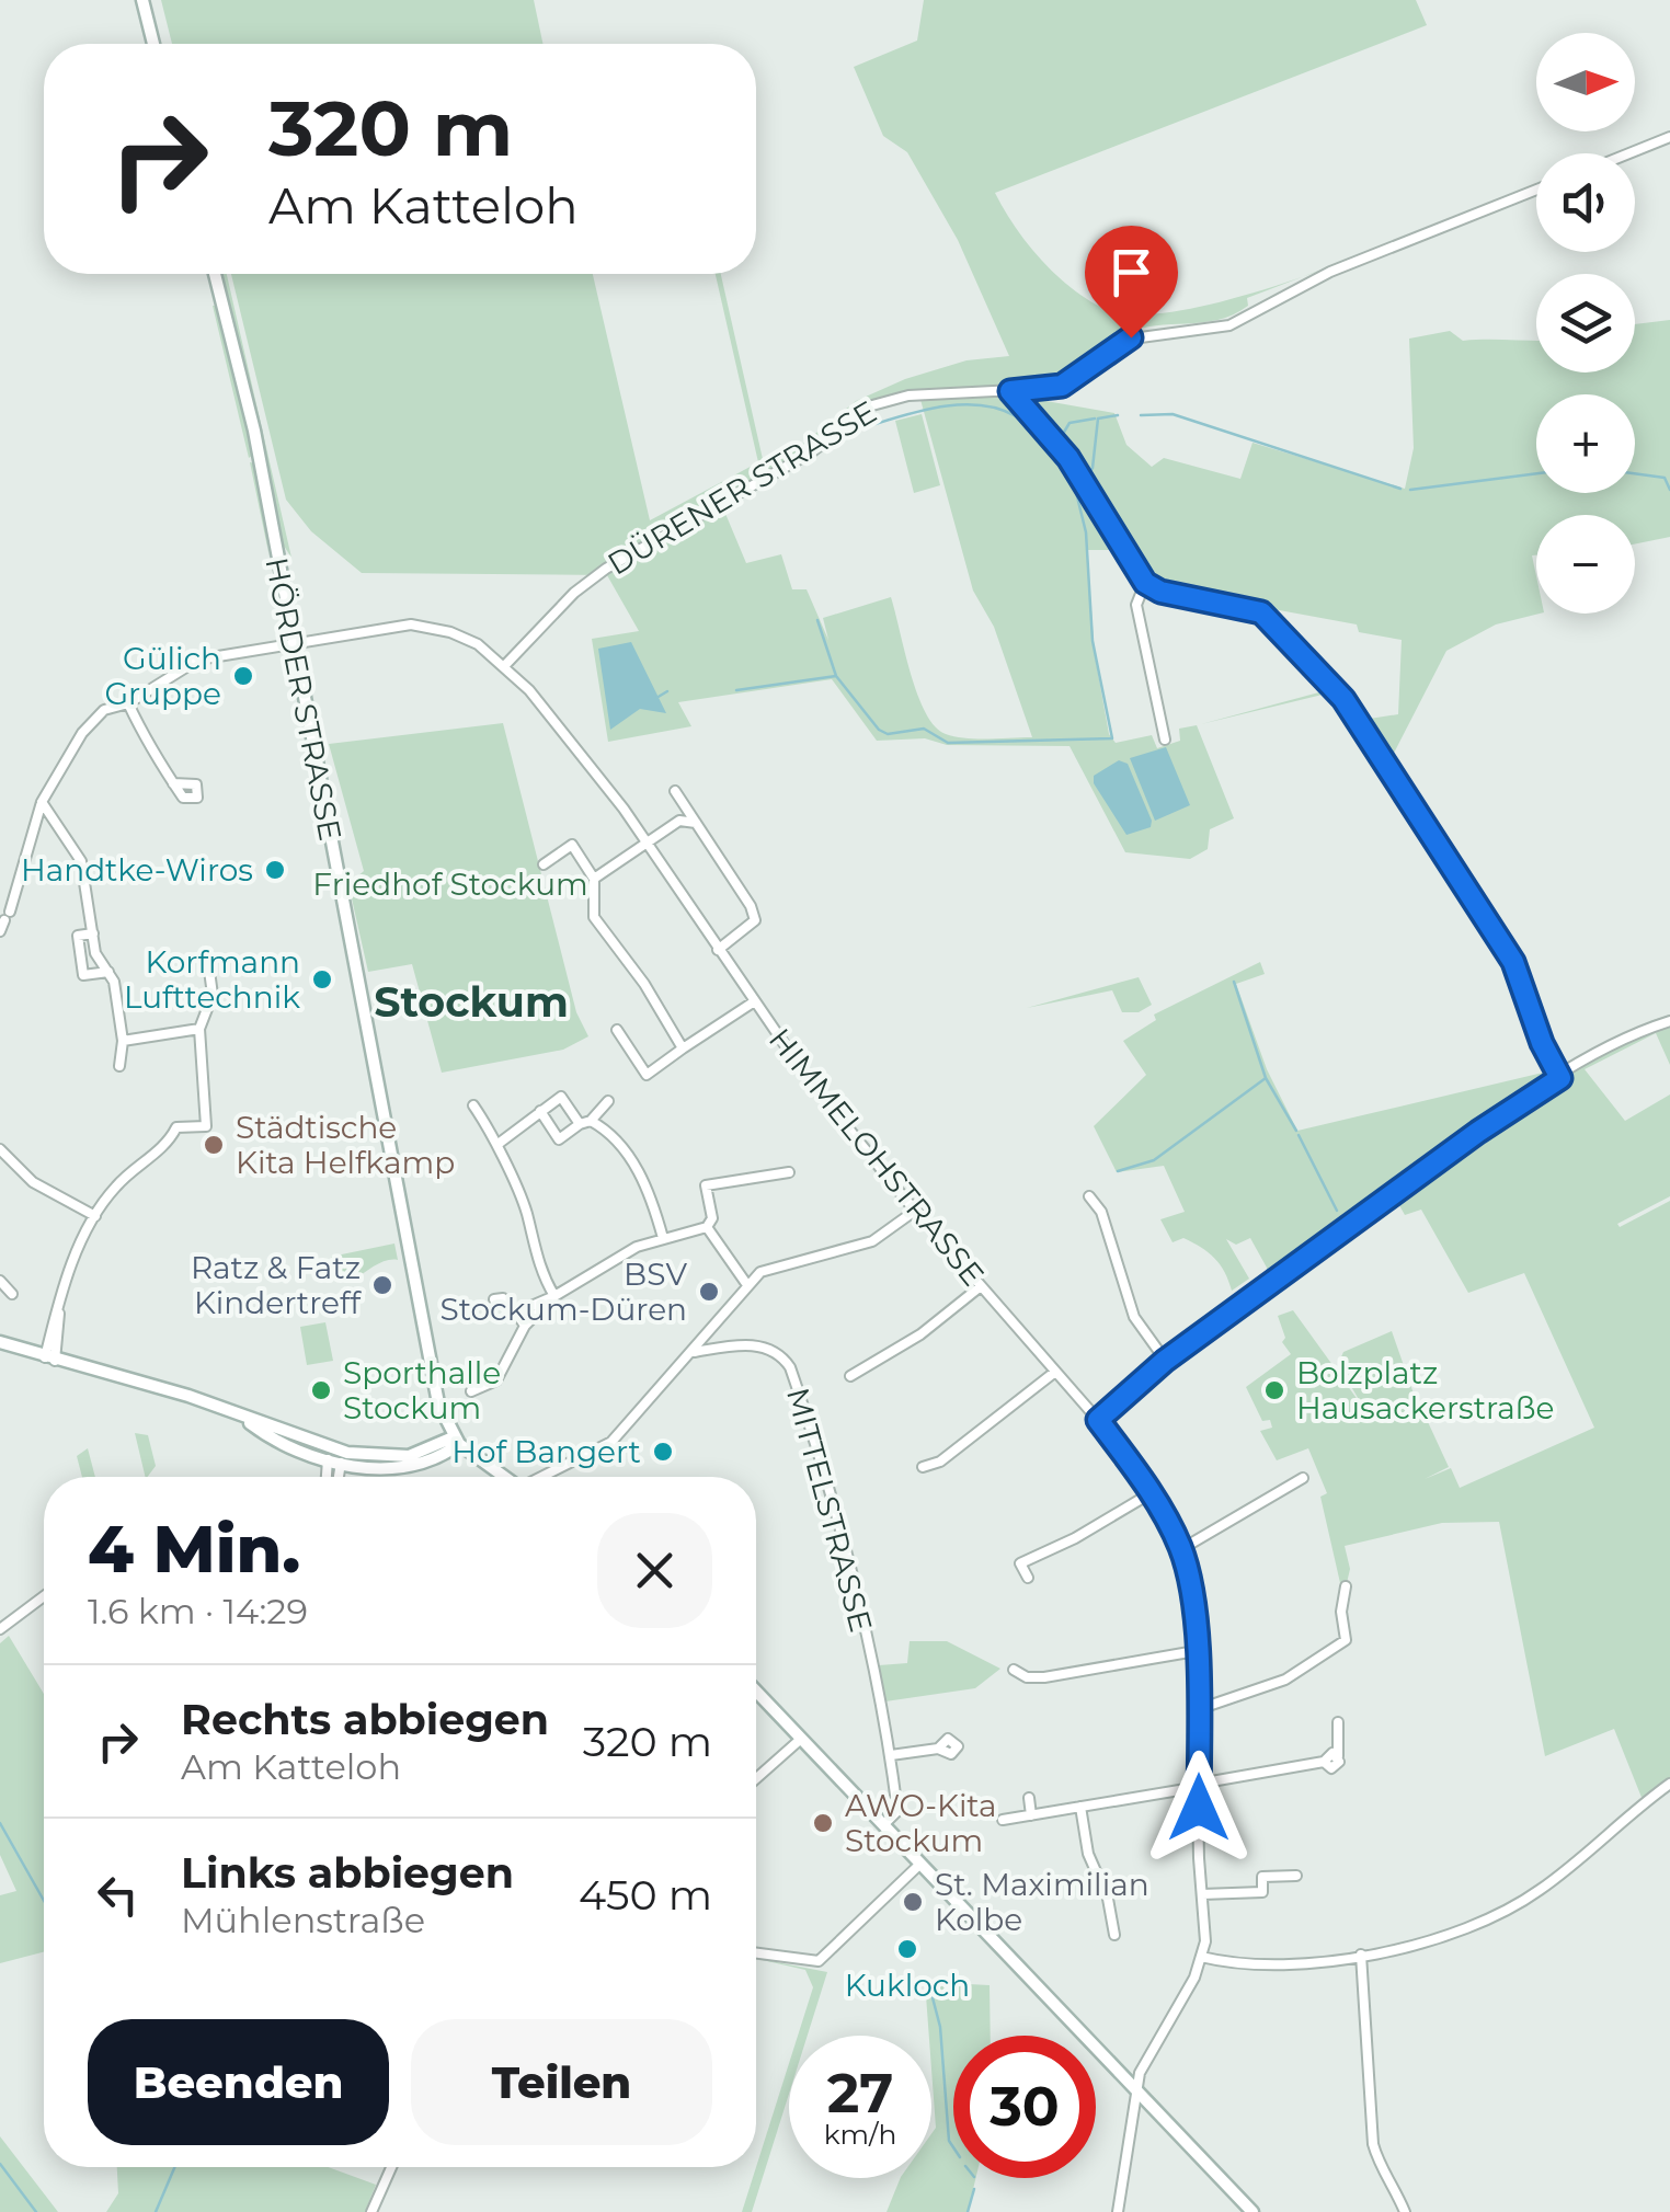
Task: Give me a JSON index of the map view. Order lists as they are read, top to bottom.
{
  "streets": {
    "main road": ["HÖRDER STRASSE"],
    "street": ["DÜRENER STRASSE", "HIMMELOHSTRASSE", "MITTELSTRASSE"]
  },
  "crossings": [
    ["DÜRENER STRASSE", "HIMMELOHSTRASSE"],
    ["HÖRDER STRASSE", "HIMMELOHSTRASSE"]
  ],
  "districts": ["Stockum"],
  "parks": ["Friedhof Stockum"],
  "places": [
    "Gülich Gruppe",
    "Handtke-Wiros",
    "Korfmann Lufttechnik",
    "Städtische Kita Helfkamp",
    "Ratz & Fatz Kindertreff",
    "BSV Stockum-Düren",
    "Sporthalle Stockum",
    "Bolzplatz Hausackerstraße",
    "Hof Bangert",
    "AWO-Kita Stockum",
    "St. Maximilian Kolbe",
    "Kukloch"
  ],
  "north": "right",
  "page": {
    "map_buttons": ["+", "−"],
    "turn": ["320 m", "Am Katteloh"],
    "heading": ["4 Min.", "1.6 km · 14:29"],
    "list": [
      {
        "name": "Rechts abbiegen",
        "note": "Am Katteloh",
        "value": "320 m"
      },
      {
        "name": "Links abbiegen",
        "note": "Mühlenstraße",
        "value": "450 m"
      }
    ],
    "buttons": ["Beenden", "Teilen"],
    "speed": "27 km/h",
    "limit": "30"
  }
}
